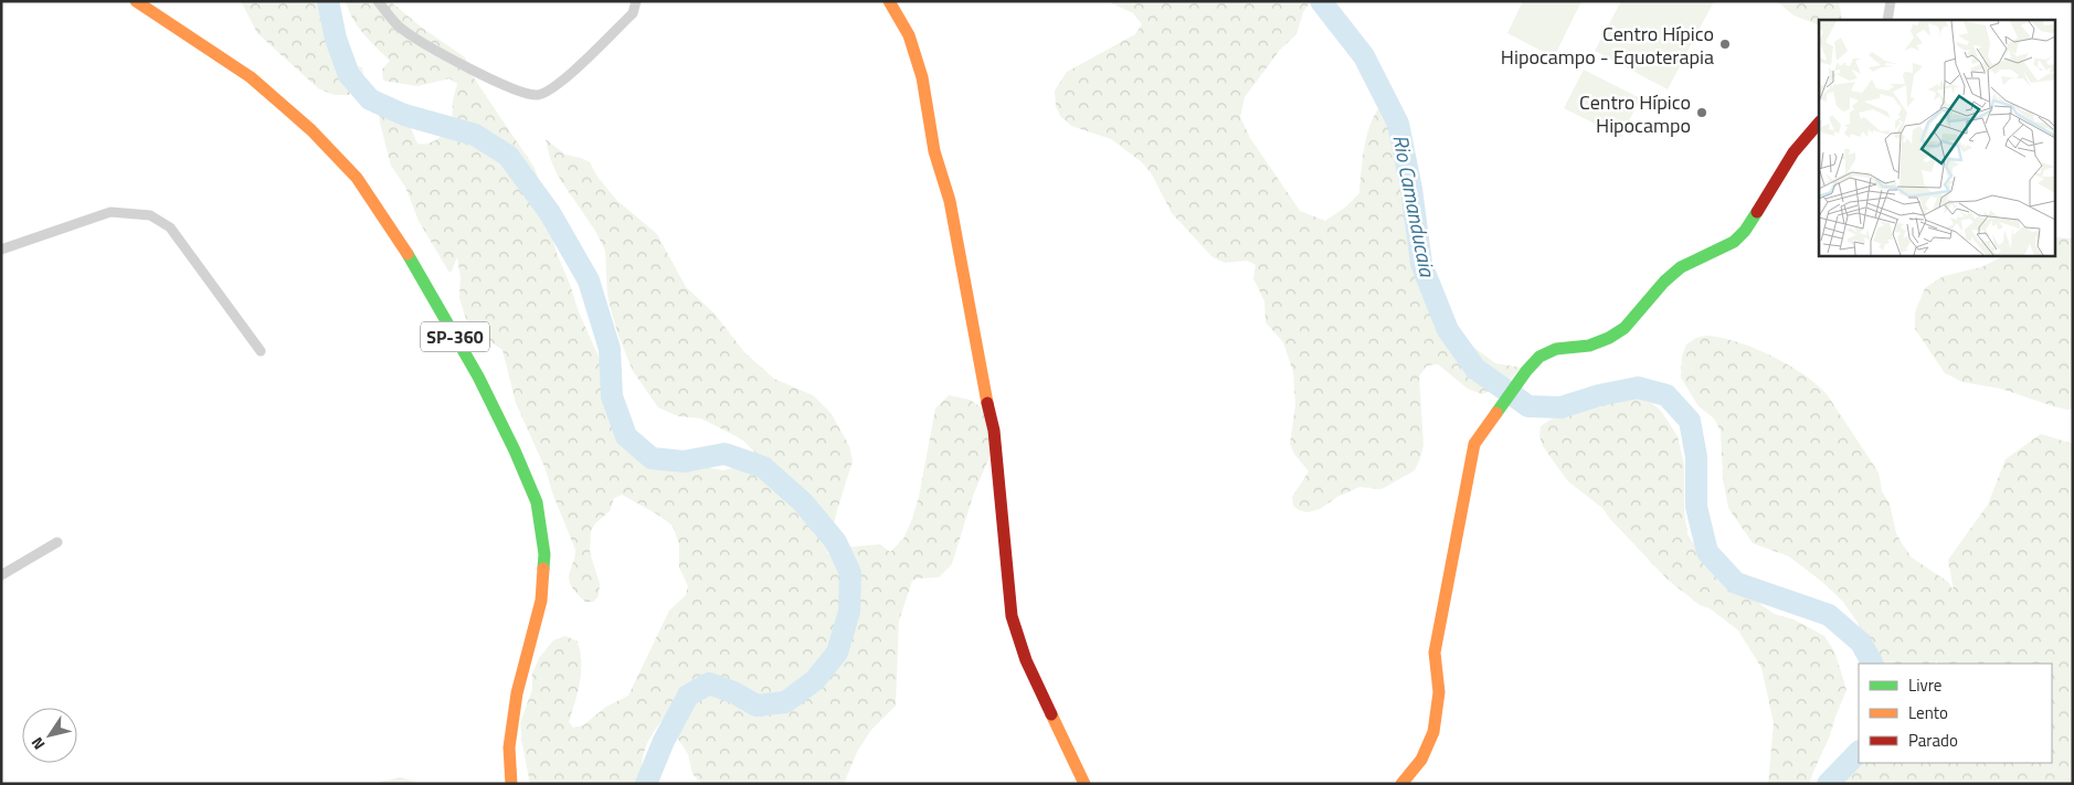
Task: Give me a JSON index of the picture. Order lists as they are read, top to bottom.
{
  "streets": {
    "street": ["SP-360"]
  },
  "water": ["Rio Camanducaia"],
  "places": ["Centro Hípico Hipocampo - Equoterapia", "Centro Hípico Hipocampo"],
  "legend": ["Livre", "Lento", "Parado"],
  "north": "bottom left"
}
